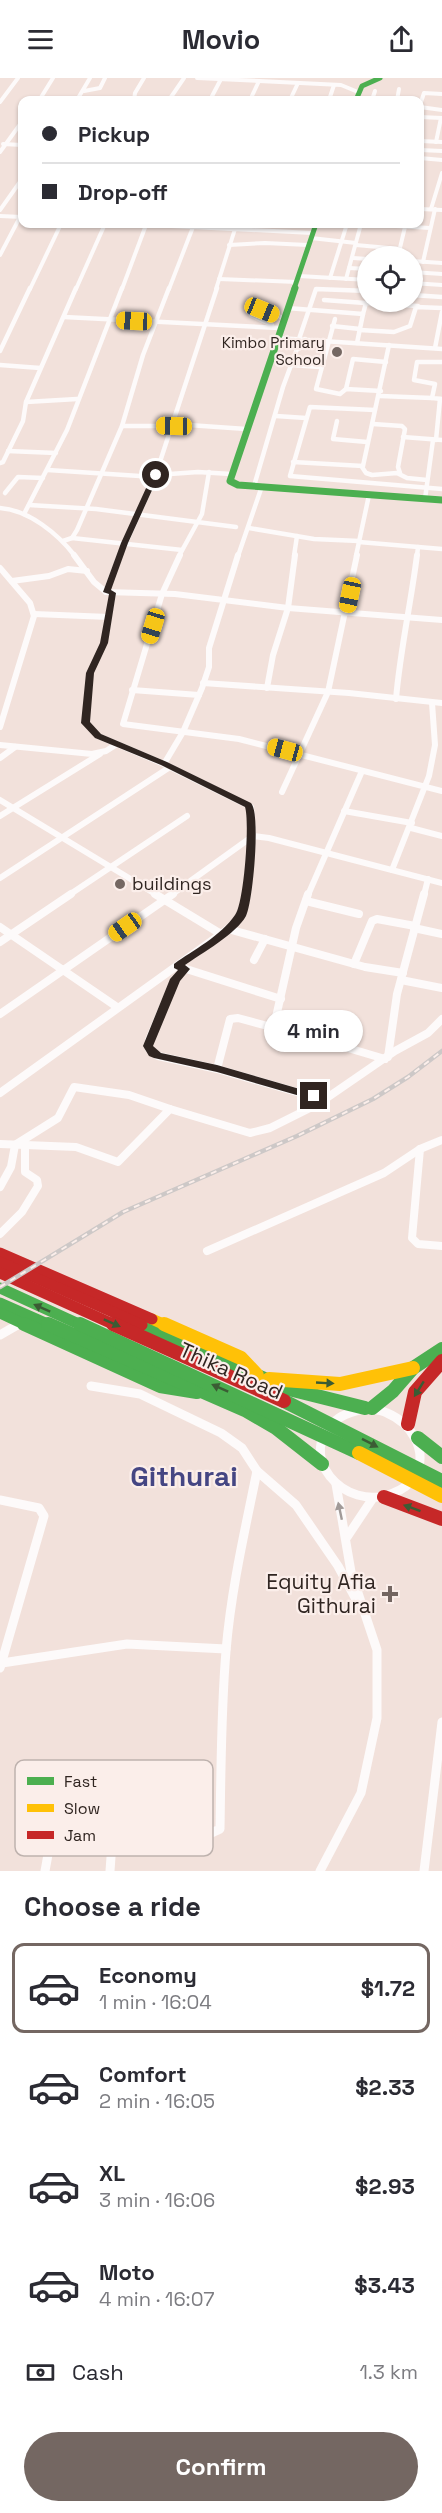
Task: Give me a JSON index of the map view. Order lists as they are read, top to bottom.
{
  "streets": {
    "main road": ["Thika Road"]
  },
  "districts": ["Githurai"],
  "places": {
    "other": ["Kimbo Primary School", "buildings"],
    "health": ["Equity Afia Githurai"]
  },
  "legend": ["Fast", "Slow", "Jam"],
  "page": {
    "header": "Movio",
    "banner": ["Pickup", "Drop-off"],
    "bubble": "4 min",
    "heading": "Choose a ride",
    "list": [
      {
        "name": "Economy",
        "note": "1 min · 16:04",
        "value": "$1.72"
      },
      {
        "name": "Comfort",
        "note": "2 min · 16:05",
        "value": "$2.33"
      },
      {
        "name": "XL",
        "note": "3 min · 16:06",
        "value": "$2.93"
      },
      {
        "name": "Moto",
        "note": "4 min · 16:07",
        "value": "$3.43"
      }
    ],
    "pay": ["Cash", "1.3 km"],
    "buttons": "Confirm"
  }
}
